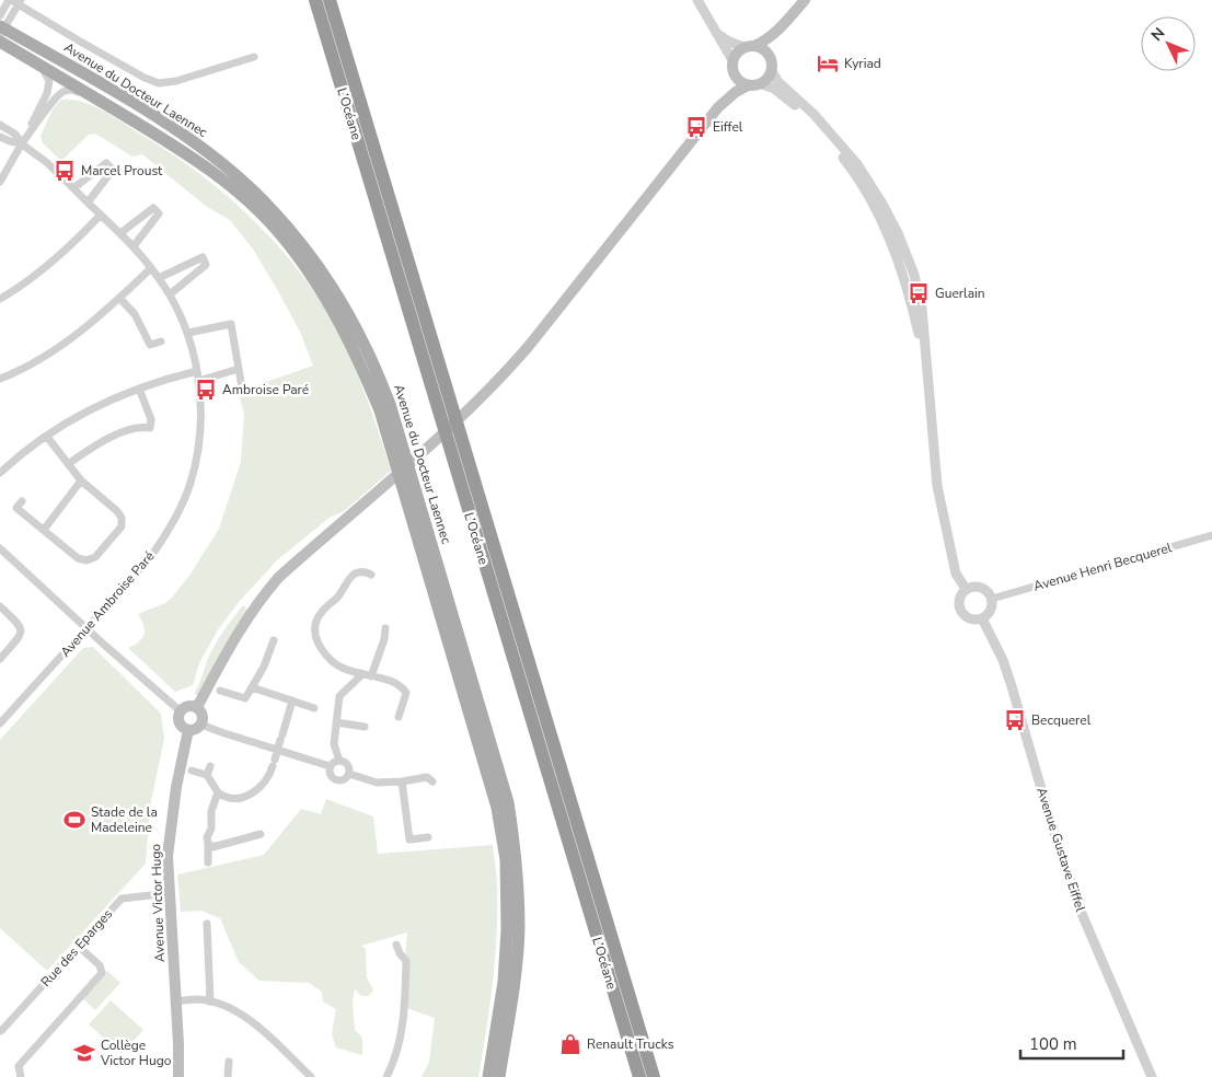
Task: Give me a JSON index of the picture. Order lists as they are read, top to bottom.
{
  "streets": {
    "highway": ["L’Océane"],
    "main road": ["Avenue du Docteur Laennec", "Avenue Victor Hugo"],
    "street": [
      "Avenue Henri Becquerel",
      "Avenue Ambroise Paré",
      "Avenue Gustave Eiffel",
      "Rue des Eparges"
    ]
  },
  "crossings": [
    ["Avenue Henri Becquerel", "Avenue Gustave Eiffel"],
    ["Avenue Victor Hugo", "Rue des Eparges"]
  ],
  "places": {
    "hotel": ["Kyriad"],
    "bus stop": [
      "Eiffel",
      "Marcel Proust",
      "Guerlain",
      "Ambroise Paré",
      "Becquerel"
    ],
    "sports": ["Stade de la Madeleine"],
    "shop": ["Renault Trucks"],
    "school or university": ["Collège Victor Hugo"]
  },
  "scale_bar": "100 m",
  "north": "top left"
}
